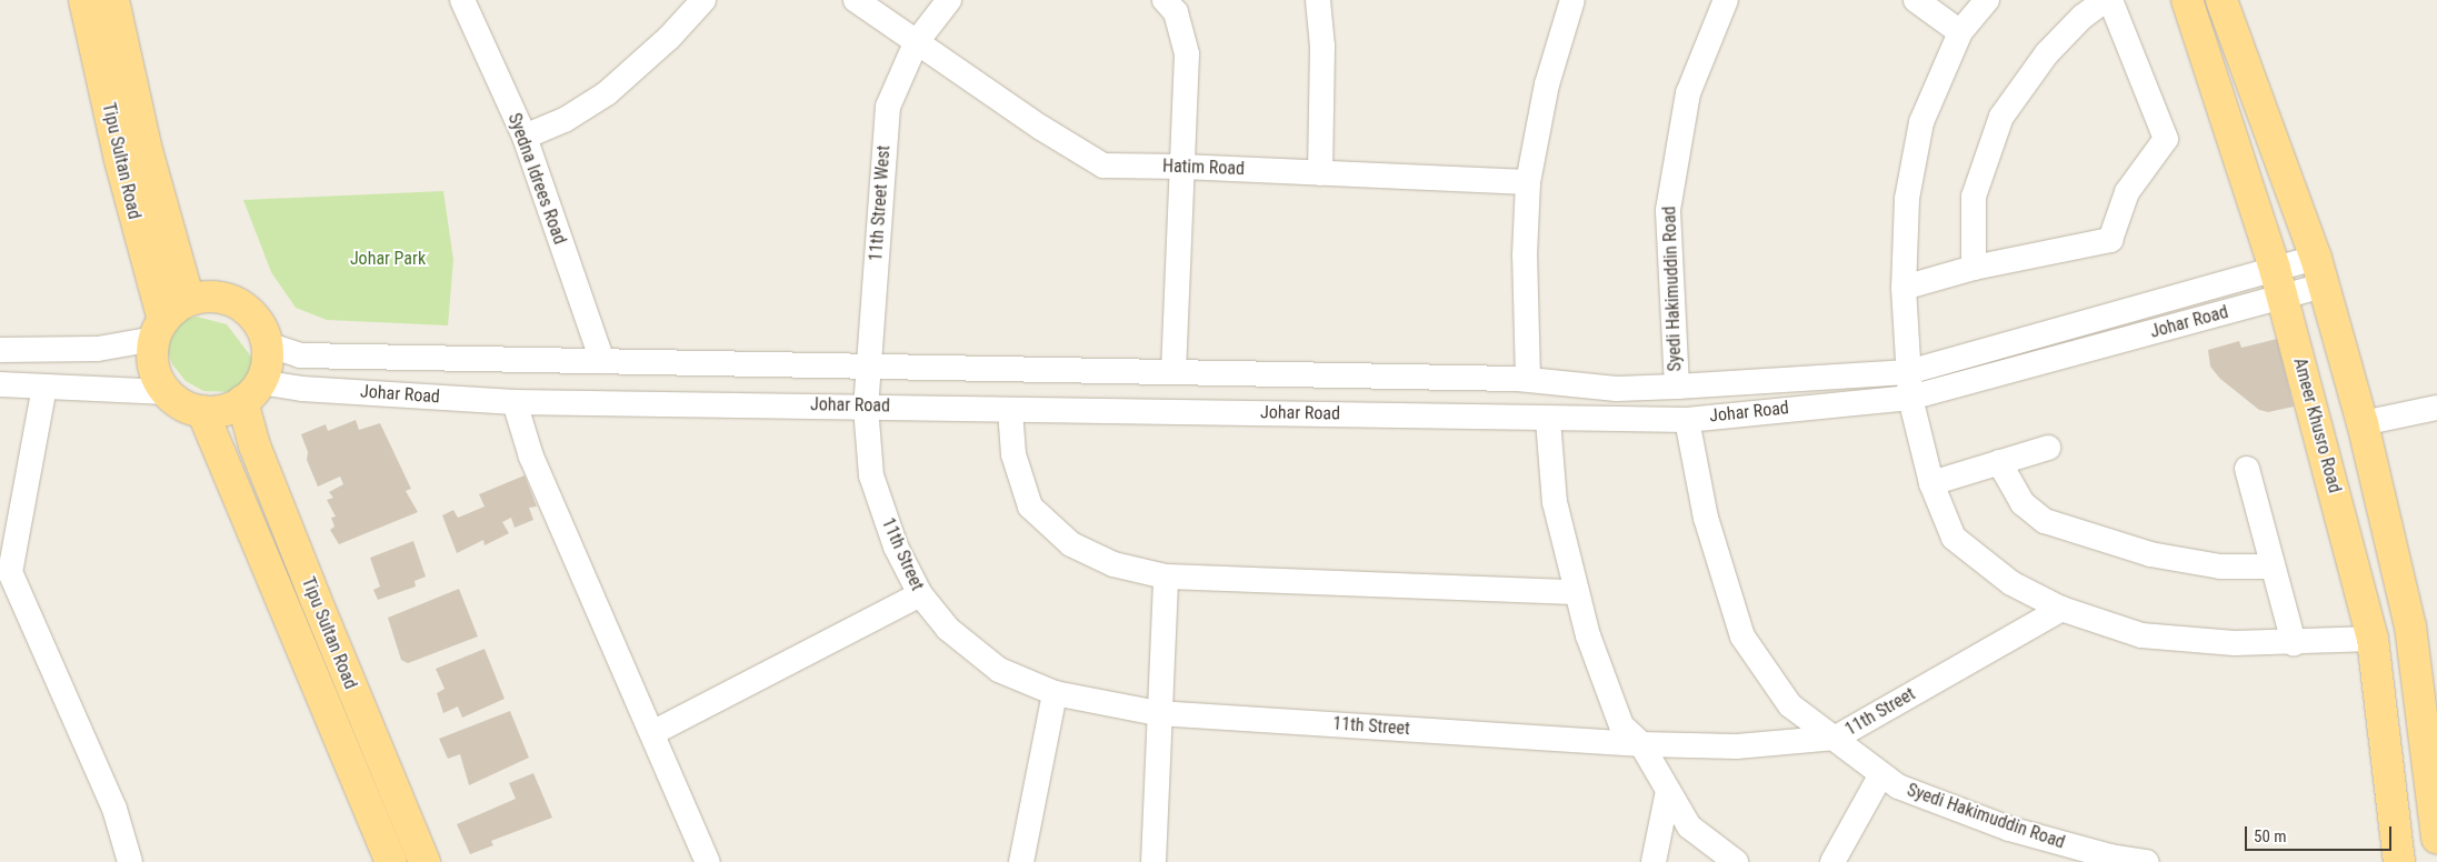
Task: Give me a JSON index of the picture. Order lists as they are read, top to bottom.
{
  "streets": {
    "main road": ["Tipu Sultan Road", "Ameer Khusro Road"],
    "street": [
      "Hatim Road",
      "Syedna Idrees Road",
      "11th Street West",
      "Syedi Hakimuddin Road",
      "Johar Road",
      "11th Street"
    ]
  },
  "crossings": [
    ["Tipu Sultan Road", "Johar Road"],
    ["Hatim Road", "11th Street West"],
    ["Syedna Idrees Road", "Johar Road"],
    ["11th Street West", "Johar Road"],
    ["11th Street West", "11th Street"],
    ["Syedi Hakimuddin Road", "Johar Road"],
    ["Syedi Hakimuddin Road", "11th Street"],
    ["Johar Road", "Ameer Khusro Road"],
    ["Johar Road", "11th Street"]
  ],
  "parks": ["Johar Park"],
  "scale_bar": "50 m"
}
